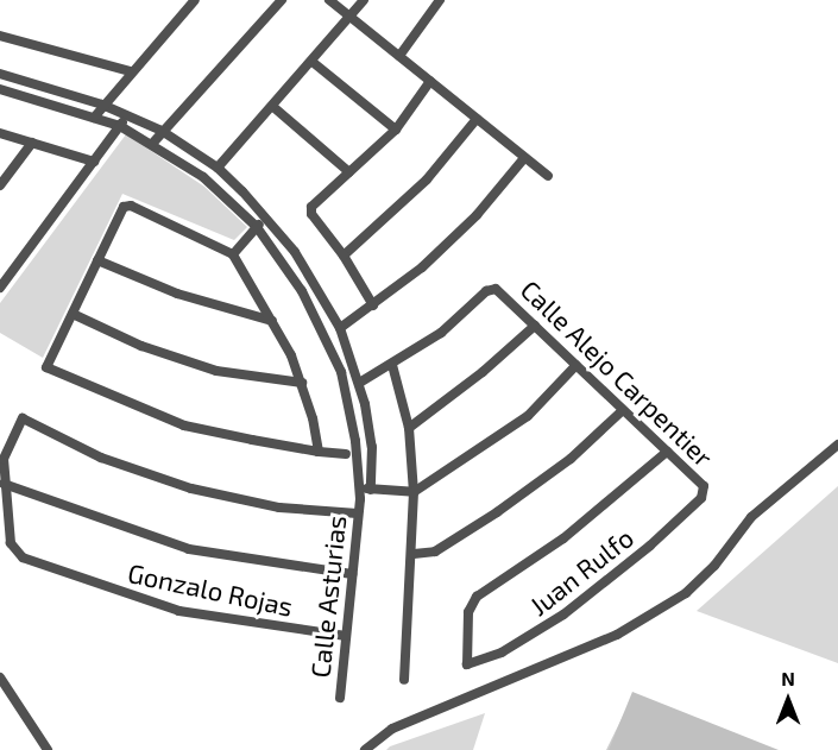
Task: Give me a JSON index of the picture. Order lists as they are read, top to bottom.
{
  "streets": {
    "street": [
      "Calle Alejo Carpentier",
      "Juan Rulfo",
      "Gonzalo Rojas",
      "Calle Asturias"
    ]
  },
  "crossings": [
    ["Calle Alejo Carpentier", "Juan Rulfo"],
    ["Gonzalo Rojas", "Calle Asturias"]
  ],
  "north": "top"
}
